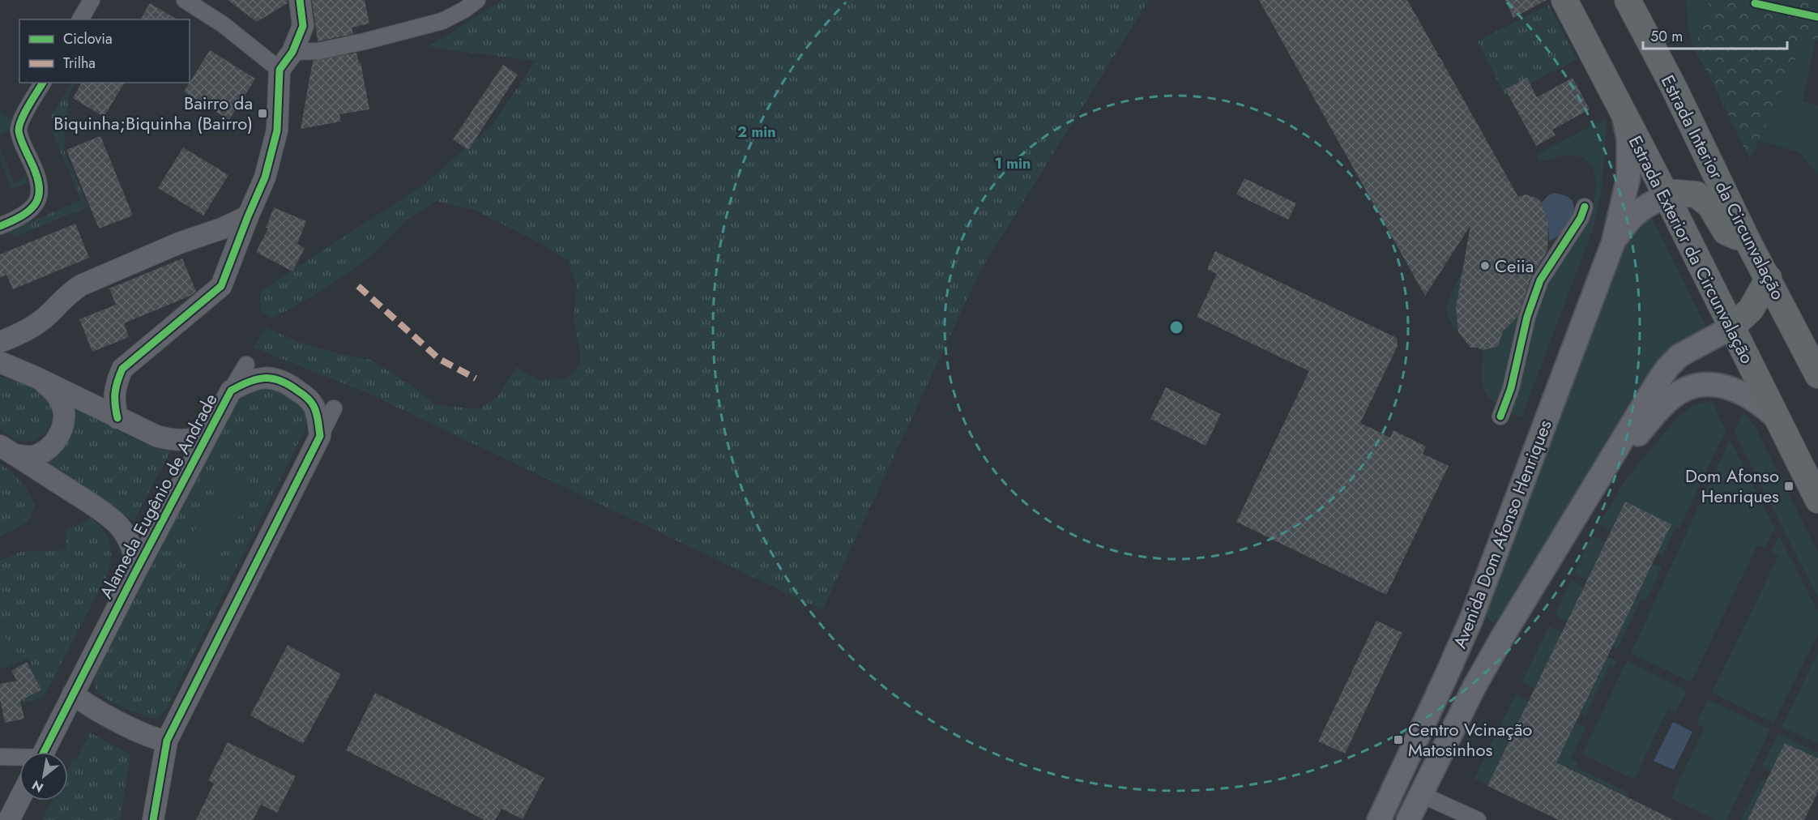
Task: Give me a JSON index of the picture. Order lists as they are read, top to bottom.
{
  "streets": {
    "main road": ["Estrada Interior da Circunvalação", "Estrada Exterior da Circunvalação", "Avenida Dom Afonso Henriques"],
    "street": ["Alameda Eugênio de Andrade"]
  },
  "crossings": [
    ["Estrada Exterior da Circunvalação", "Avenida Dom Afonso Henriques"]
  ],
  "places": {
    "transit": ["Bairro da Biquinha;Biquinha (Bairro)", "Dom Afonso Henriques", "Centro Vcinação Matosinhos"],
    "other": ["Ceiia"]
  },
  "legend": ["Ciclovia", "Trilha"],
  "scale_bar": "50 m",
  "north": "bottom left",
  "rings": ["2 min", "1 min"]
}
